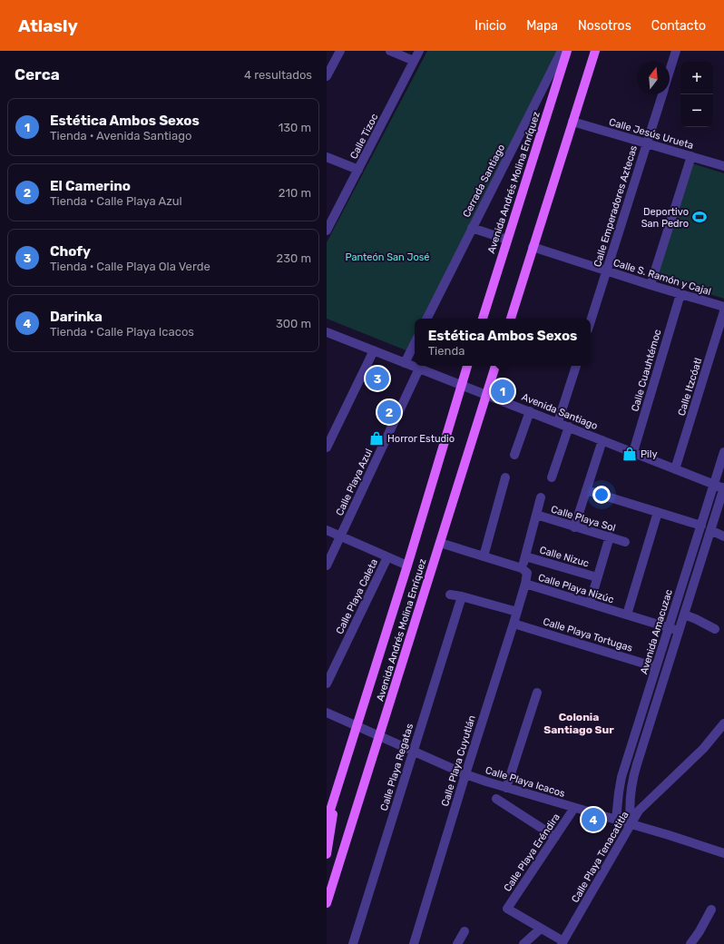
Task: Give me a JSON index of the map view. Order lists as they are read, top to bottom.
{
  "streets": {
    "main road": ["Avenida Andrés Molina Enríquez"],
    "street": [
      "Calle Jesús Urueta",
      "Calle Tizoc",
      "Cerrada Santiago",
      "Calle Emperadores Aztecas",
      "Calle S. Ramón y Cajal",
      "Calle Cuauhtémoc",
      "Calle Itzcóatl",
      "Avenida Santiago",
      "Calle Playa Azul",
      "Calle Playa Sol",
      "Calle Nizuc",
      "Calle Playa Nizúc",
      "Calle Playa Caleta",
      "Avenida Amacuzac",
      "Calle Playa Tortugas",
      "Calle Playa Cuyutlán",
      "Calle Playa Regatas",
      "Calle Playa Icacos",
      "Calle Playa Eréndira",
      "Calle Playa Tenacatitla"
    ]
  },
  "crossings": [
    ["Calle Jesús Urueta", "Calle Emperadores Aztecas"],
    ["Avenida Andrés Molina Enríquez", "Avenida Santiago"],
    ["Avenida Andrés Molina Enríquez", "Calle Playa Icacos"],
    ["Calle Emperadores Aztecas", "Calle S. Ramón y Cajal"],
    ["Calle S. Ramón y Cajal", "Calle Cuauhtémoc"],
    ["Calle Cuauhtémoc", "Avenida Santiago"],
    ["Calle Itzcóatl", "Avenida Santiago"],
    ["Avenida Santiago", "Calle Playa Azul"],
    ["Avenida Santiago", "Avenida Amacuzac"],
    ["Calle Playa Nizúc", "Avenida Amacuzac"],
    ["Calle Playa Nizúc", "Calle Playa Cuyutlán"],
    ["Avenida Amacuzac", "Calle Playa Tortugas"],
    ["Avenida Amacuzac", "Calle Playa Icacos"],
    ["Calle Playa Tortugas", "Calle Playa Cuyutlán"],
    ["Calle Playa Cuyutlán", "Calle Playa Icacos"],
    ["Calle Playa Regatas", "Calle Playa Icacos"],
    ["Calle Playa Icacos", "Calle Playa Eréndira"],
    ["Calle Playa Icacos", "Calle Playa Tenacatitla"]
  ],
  "districts": ["Colonia Santiago Sur"],
  "parks": ["Panteón San José"],
  "places": {
    "sports": ["Deportivo San Pedro"],
    "shop": ["Horror Estudio", "Pily"]
  },
  "north": "top",
  "page": {
    "header": "Atlasly",
    "nav": [
      "Inicio",
      "Mapa",
      "Nosotros",
      "Contacto"
    ],
    "heading": ["Cerca", "4 resultados"],
    "map_buttons": ["+", "−"],
    "list": [
      {
        "mark": "1",
        "name": "Estética Ambos Sexos",
        "note": "Tienda · Avenida Santiago",
        "value": "130 m"
      },
      {
        "mark": "2",
        "name": "El Camerino",
        "note": "Tienda · Calle Playa Azul",
        "value": "210 m"
      },
      {
        "mark": "3",
        "name": "Chofy",
        "note": "Tienda · Calle Playa Ola Verde",
        "value": "230 m"
      },
      {
        "mark": "4",
        "name": "Darinka",
        "note": "Tienda · Calle Playa Icacos",
        "value": "300 m"
      }
    ],
    "popup": ["Estética Ambos Sexos", "Tienda"],
    "pins": [
      "3",
      "1",
      "2",
      "4"
    ]
  }
}
